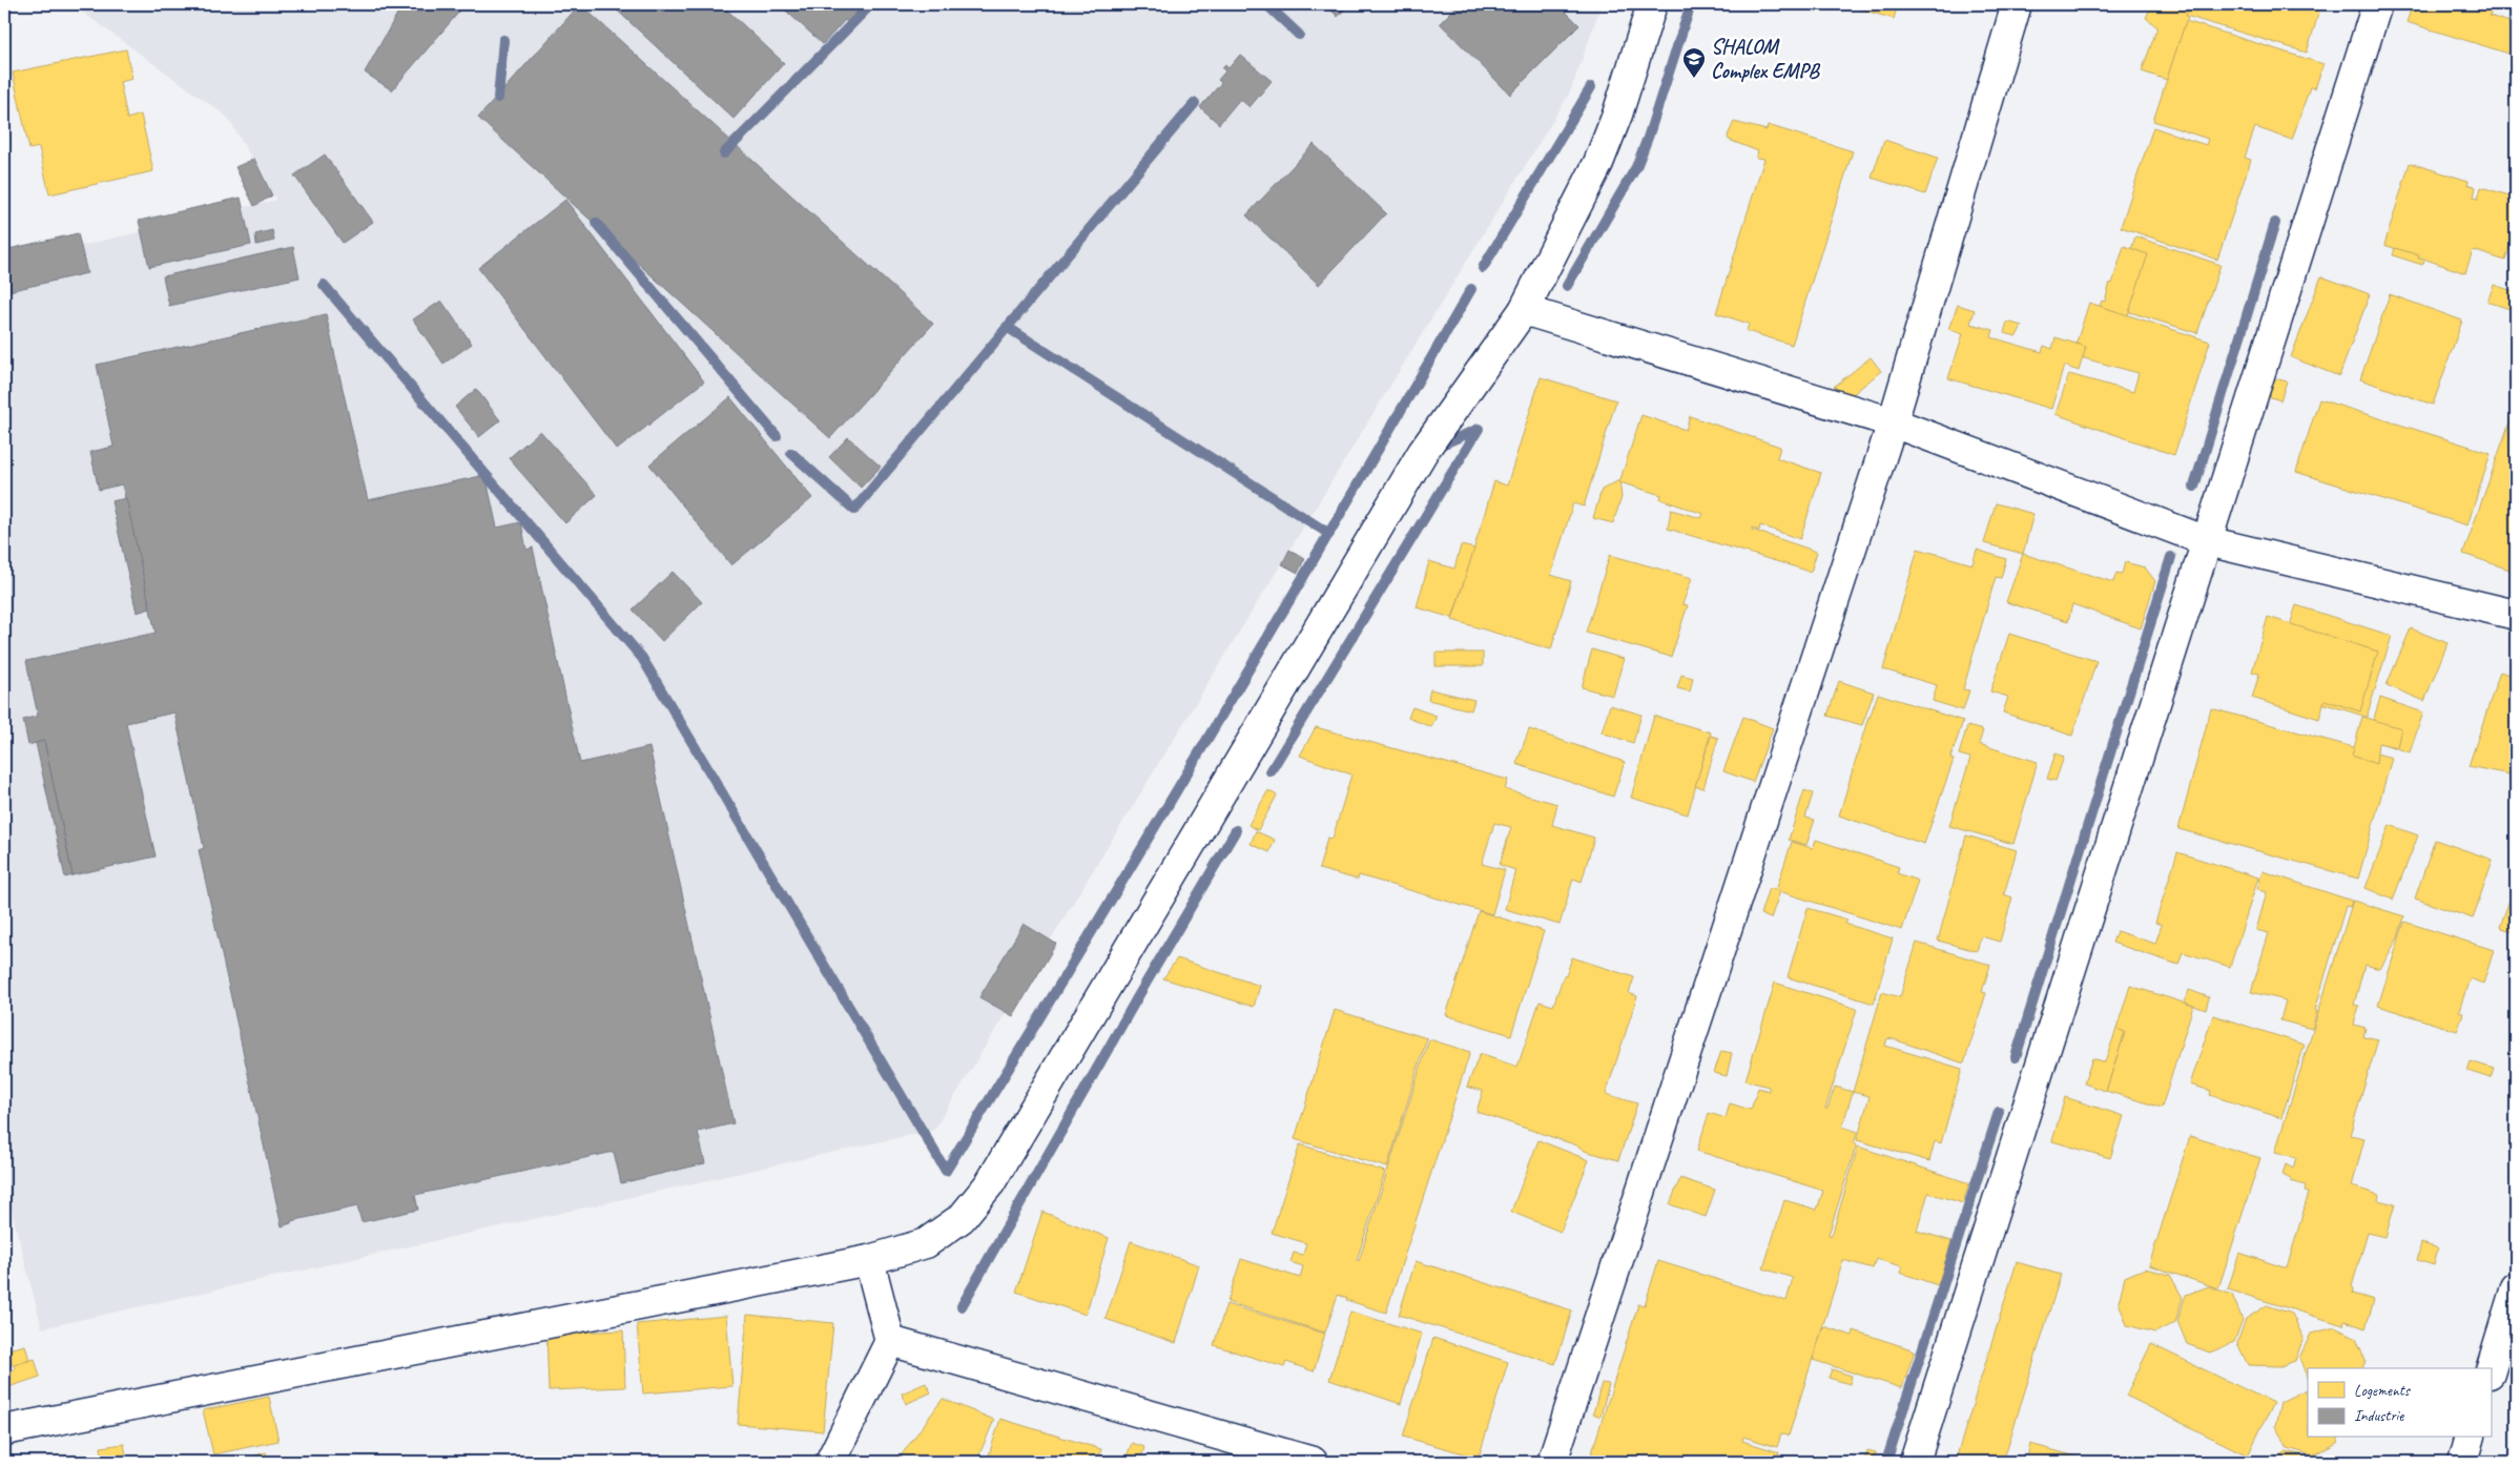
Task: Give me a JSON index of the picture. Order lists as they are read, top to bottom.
{
  "places": {
    "school or university": ["SHALOM Complex EMPB"]
  },
  "legend": ["Logements", "Industrie"]
}
